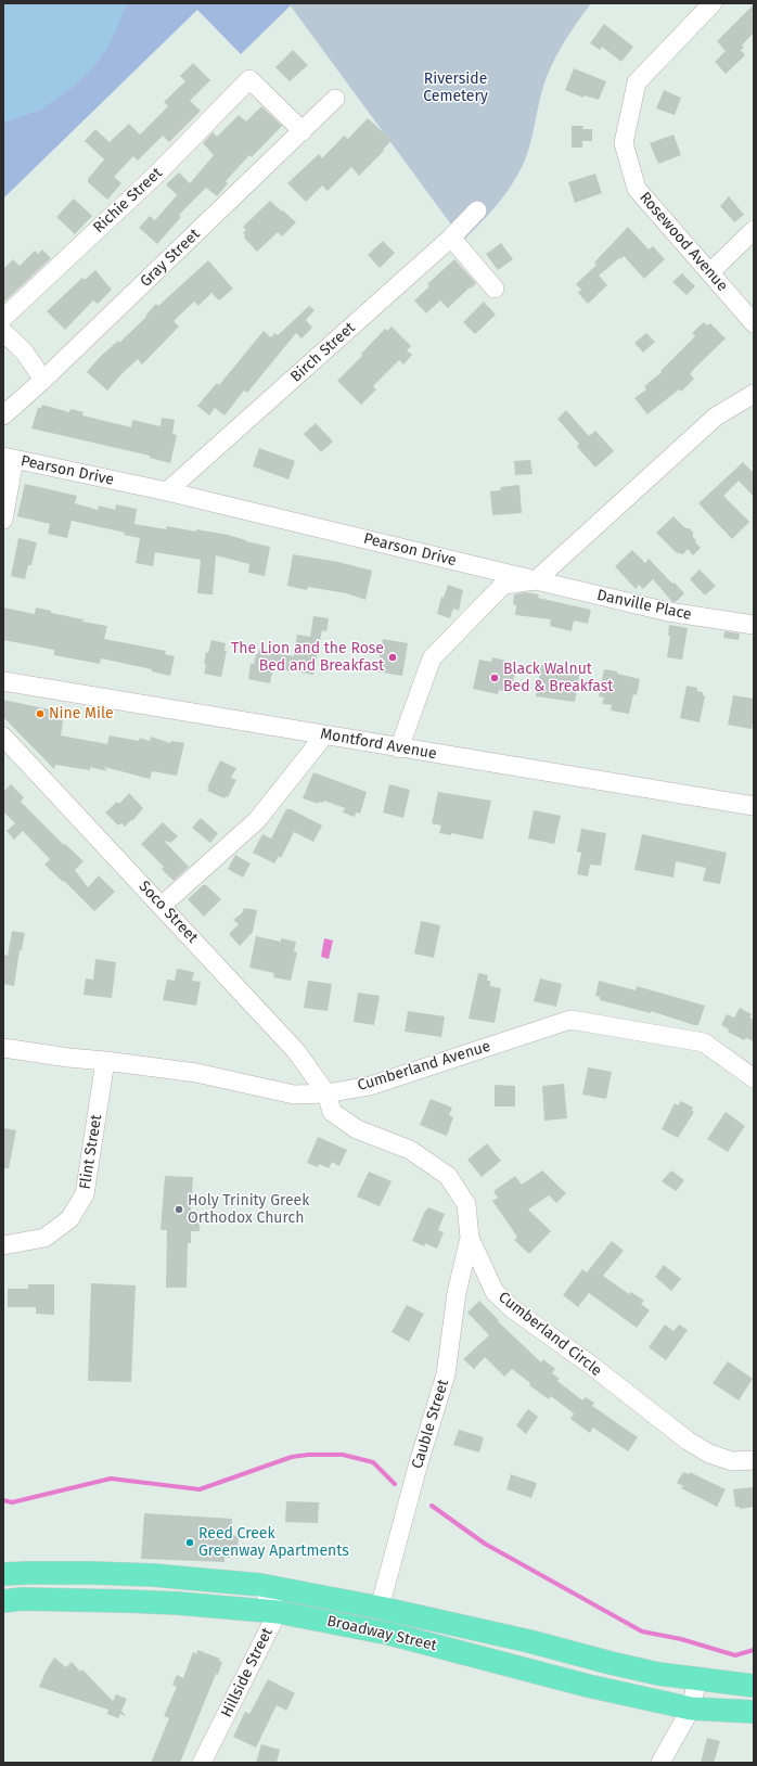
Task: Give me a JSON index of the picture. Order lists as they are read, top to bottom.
{
  "streets": {
    "main road": ["Broadway Street"],
    "street": [
      "Richie Street",
      "Rosewood Avenue",
      "Gray Street",
      "Birch Street",
      "Pearson Drive",
      "Danville Place",
      "Montford Avenue",
      "Soco Street",
      "Cumberland Avenue",
      "Flint Street",
      "Cumberland Circle",
      "Cauble Street",
      "Hillside Street"
    ]
  },
  "crossings": [
    ["Richie Street", "Gray Street"],
    ["Birch Street", "Pearson Drive"],
    ["Pearson Drive", "Danville Place"],
    ["Soco Street", "Cumberland Avenue"],
    ["Soco Street", "Cumberland Circle"],
    ["Cumberland Avenue", "Flint Street"],
    ["Cumberland Avenue", "Cumberland Circle"],
    ["Cumberland Circle", "Cauble Street"],
    ["Cauble Street", "Broadway Street"],
    ["Broadway Street", "Hillside Street"]
  ],
  "parks": ["Riverside Cemetery"],
  "places": [
    "The Lion and the Rose Bed and Breakfast",
    "Black Walnut Bed & Breakfast",
    "Nine Mile",
    "Holy Trinity Greek Orthodox Church",
    "Reed Creek Greenway Apartments"
  ]
}
